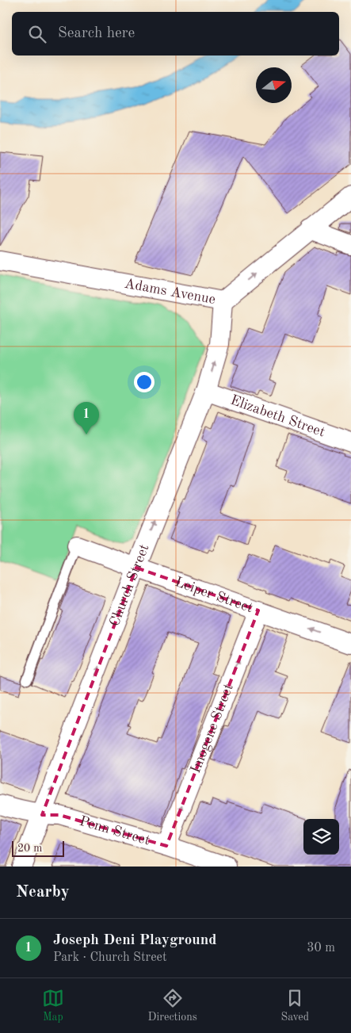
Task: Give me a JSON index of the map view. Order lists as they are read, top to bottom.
{
  "streets": {
    "street": [
      "Adams Avenue",
      "Elizabeth Street",
      "Church Street",
      "Leiper Street",
      "Imogene Street",
      "Penn Street"
    ]
  },
  "crossings": [
    ["Adams Avenue", "Church Street"],
    ["Elizabeth Street", "Church Street"],
    ["Church Street", "Leiper Street"],
    ["Church Street", "Penn Street"],
    ["Leiper Street", "Imogene Street"],
    ["Imogene Street", "Penn Street"]
  ],
  "one_way": ["Church Street", "Imogene Street"],
  "scale_bar": "20 m",
  "north": "right",
  "page": {
    "search": "Search here",
    "pins": "1",
    "scale": "20 m",
    "heading": "Nearby",
    "list": [
      {
        "mark": "1",
        "name": "Joseph Deni Playground",
        "note": "Park · Church Street",
        "value": "30 m"
      }
    ],
    "nav": ["Map", "Directions", "Saved"]
  }
}
